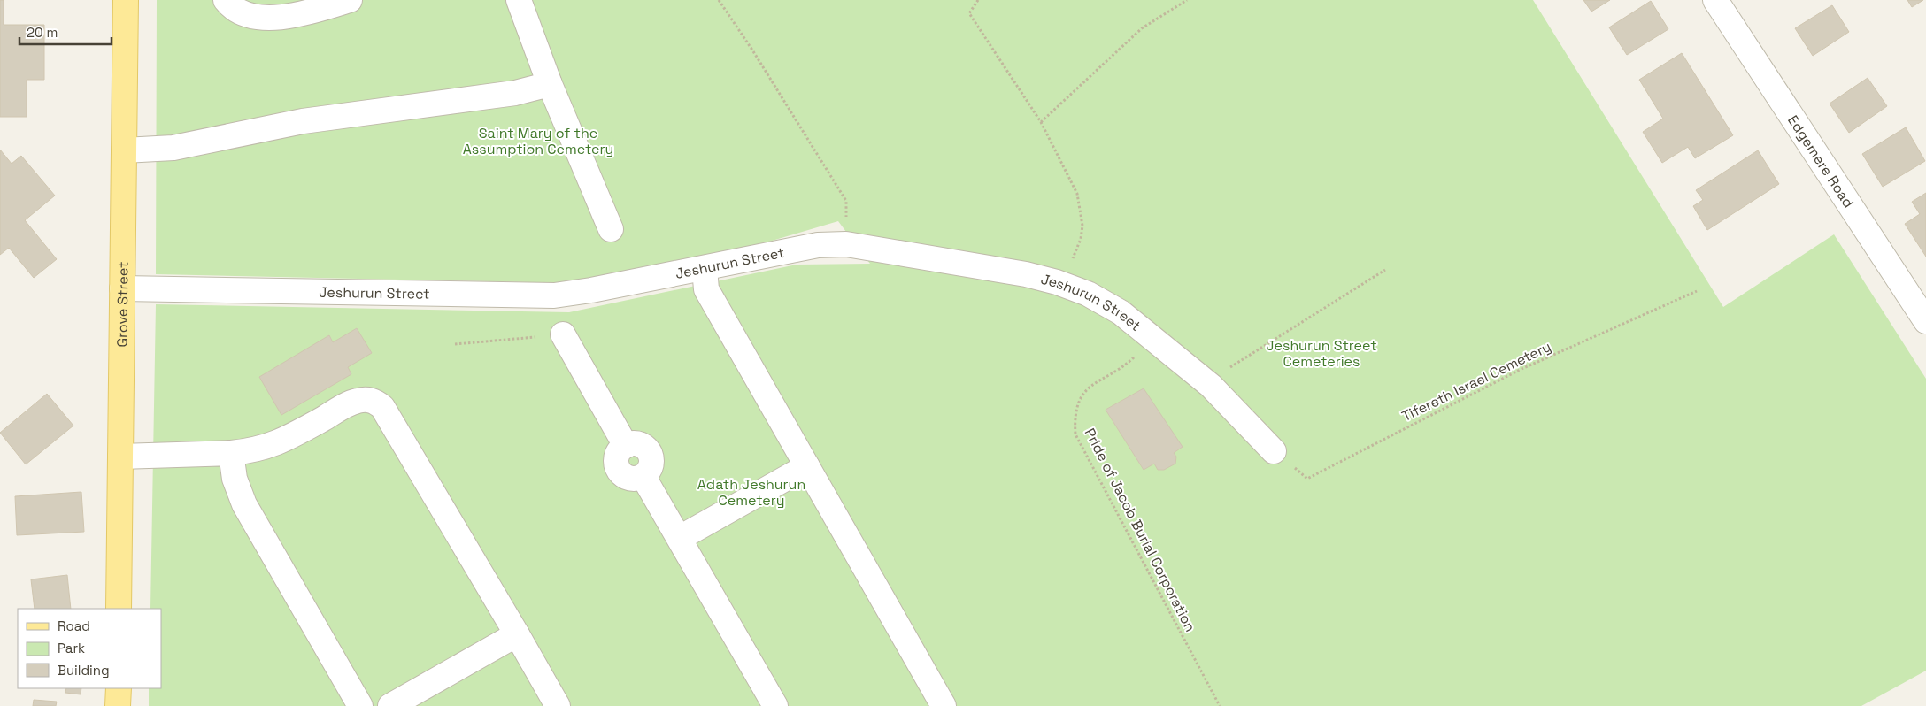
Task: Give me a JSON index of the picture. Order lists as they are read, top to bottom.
{
  "streets": {
    "main road": ["Grove Street"],
    "street": ["Edgemere Road", "Jeshurun Street"],
    "path": ["Tifereth Israel Cemetery", "Pride of Jacob Burial Corporation"]
  },
  "crossings": [
    ["Jeshurun Street", "Grove Street"],
    ["Jeshurun Street", "Tifereth Israel Cemetery"],
    ["Jeshurun Street", "Pride of Jacob Burial Corporation"]
  ],
  "parks": ["Saint Mary of the Assumption Cemetery", "Jeshurun Street Cemeteries", "Adath Jeshurun Cemetery"],
  "legend": ["Road", "Park", "Building"],
  "scale_bar": "20 m"
}
